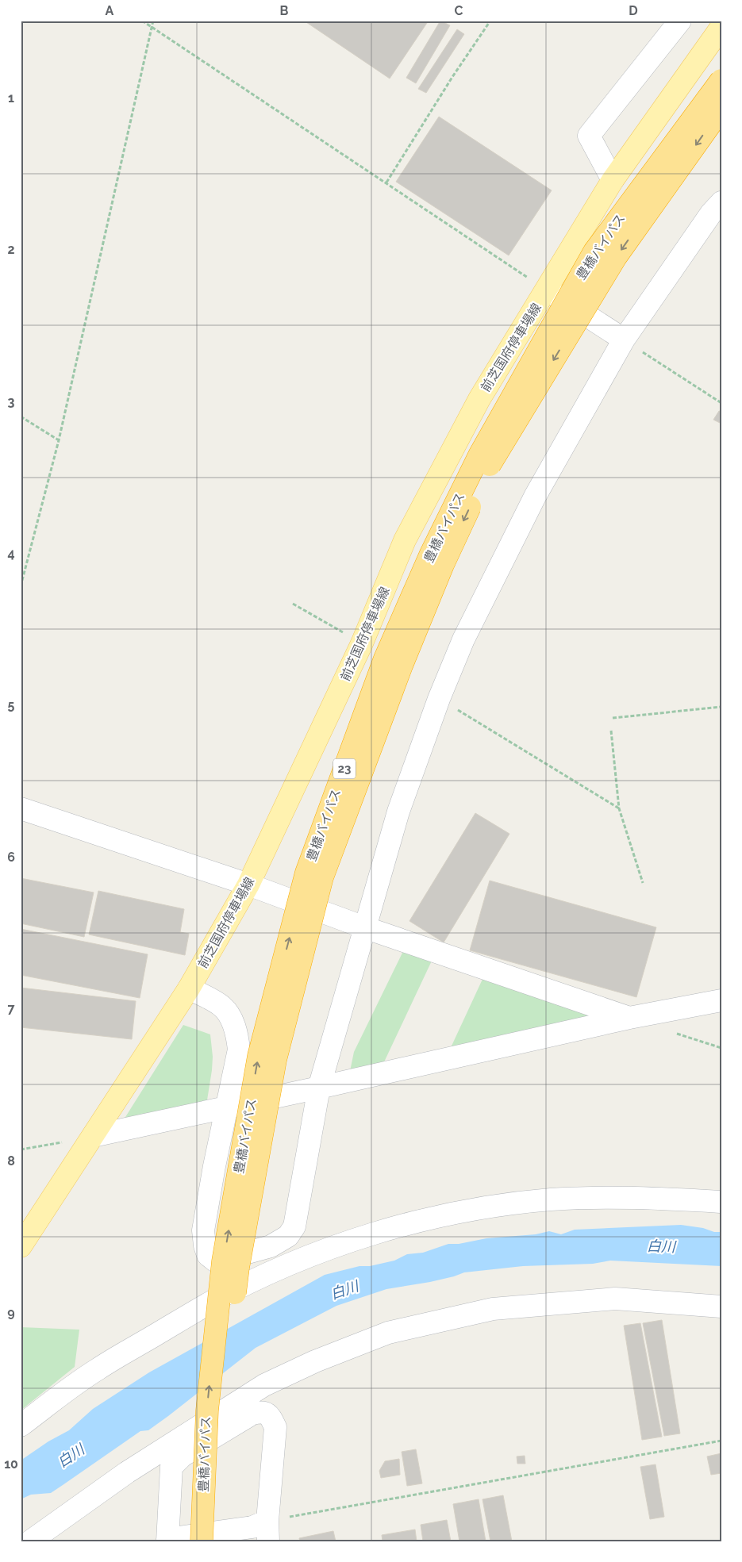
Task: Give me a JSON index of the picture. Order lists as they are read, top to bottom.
{
  "streets": {
    "highway": ["豊橋バイパス", "23"],
    "main road": ["前芝国府停車場線"]
  },
  "water": ["白川"],
  "grid": {
    "columns": [
      "A",
      "B",
      "C",
      "D"
    ],
    "rows": [
      "1",
      "2",
      "3",
      "4",
      "5",
      "6",
      "7",
      "8",
      "9",
      "10"
    ]
  }
}
